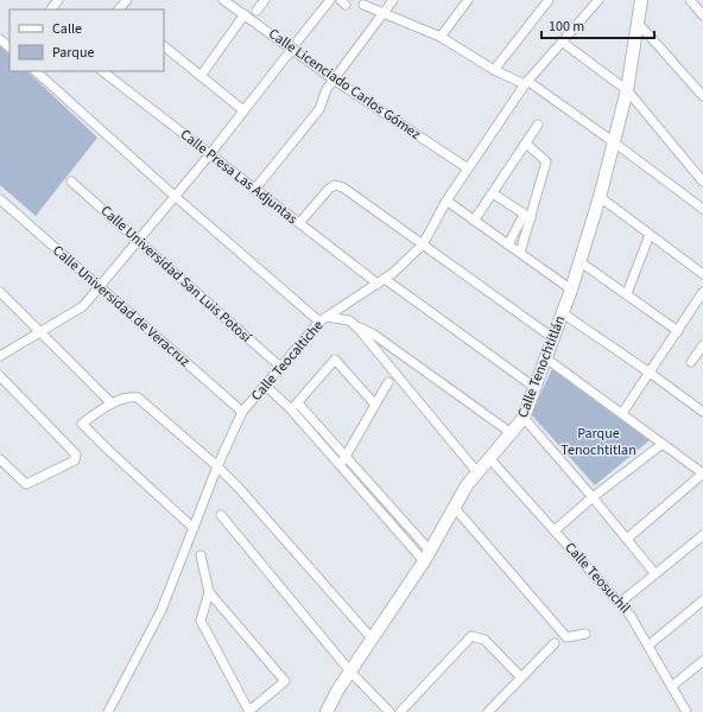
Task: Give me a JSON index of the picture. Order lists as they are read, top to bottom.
{
  "streets": {
    "street": [
      "Calle Licenciado Carlos Gómez",
      "Calle Presa Las Adjuntas",
      "Calle Universidad San Luis Potosí",
      "Calle Universidad de Veracruz",
      "Calle Teocaltiche",
      "Calle Tenochtitlán",
      "Calle Teosuchil"
    ]
  },
  "crossings": [
    ["Calle Licenciado Carlos Gómez", "Calle Teocaltiche"],
    ["Calle Presa Las Adjuntas", "Calle Teocaltiche"],
    ["Calle Universidad San Luis Potosí", "Calle Teocaltiche"],
    ["Calle Universidad de Veracruz", "Calle Teocaltiche"],
    ["Calle Tenochtitlán", "Calle Teosuchil"]
  ],
  "parks": ["Parque Tenochtitlan"],
  "legend": ["Calle", "Parque"],
  "scale_bar": "100 m"
}
